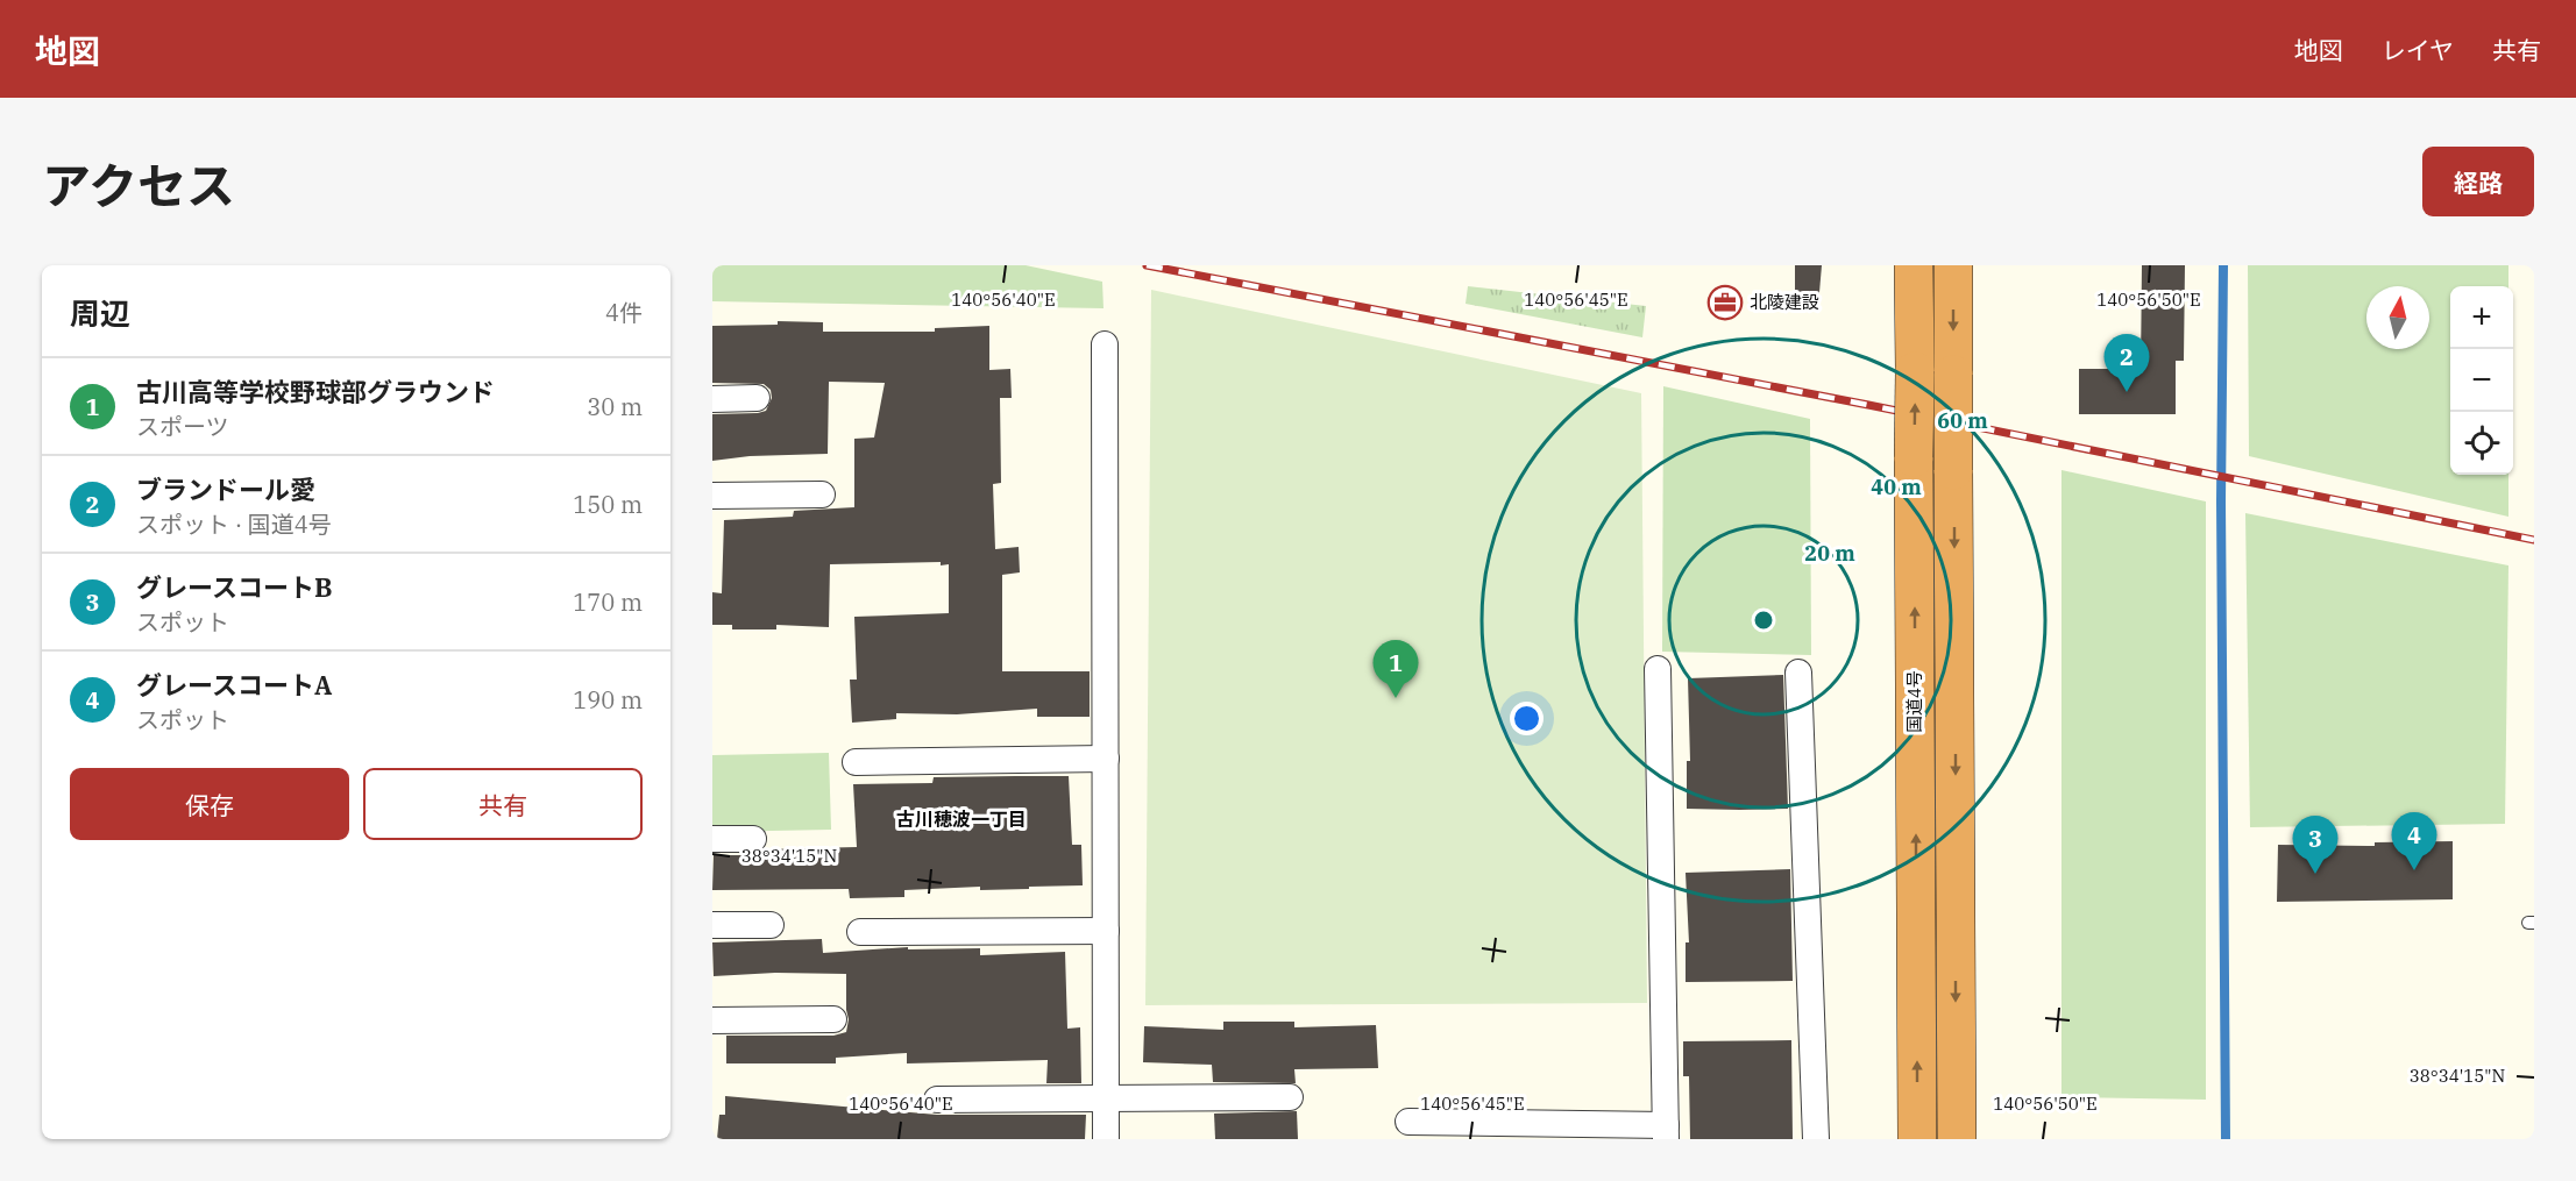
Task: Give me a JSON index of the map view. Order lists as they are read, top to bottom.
{
  "streets": {
    "highway": ["国道4号"]
  },
  "districts": ["古川穂波一丁目"],
  "places": {
    "office": ["北陵建設"]
  },
  "north": "top",
  "page": {
    "header": "地図",
    "nav": ["地図", "レイヤ", "共有"],
    "title": "アクセス",
    "buttons": [
      "経路",
      ["保存", "共有"]
    ],
    "heading": ["周辺", "4件"],
    "map_buttons": ["+", "−"],
    "pins": [
      "2",
      "1",
      "4",
      "3"
    ],
    "list": [
      {
        "mark": "1",
        "name": "古川高等学校野球部グラウンド",
        "note": "スポーツ",
        "value": "30 m"
      },
      {
        "mark": "2",
        "name": "ブランドール愛",
        "note": "スポット · 国道4号",
        "value": "150 m"
      },
      {
        "mark": "3",
        "name": "グレースコートB",
        "note": "スポット",
        "value": "170 m"
      },
      {
        "mark": "4",
        "name": "グレースコートA",
        "note": "スポット",
        "value": "190 m"
      }
    ]
  },
  "coordinates": [
    "140°56'40\"E",
    "140°56'45\"E",
    "140°56'50\"E",
    "38°34'15\"N"
  ],
  "rings": ["60 m", "40 m", "20 m"]
}
